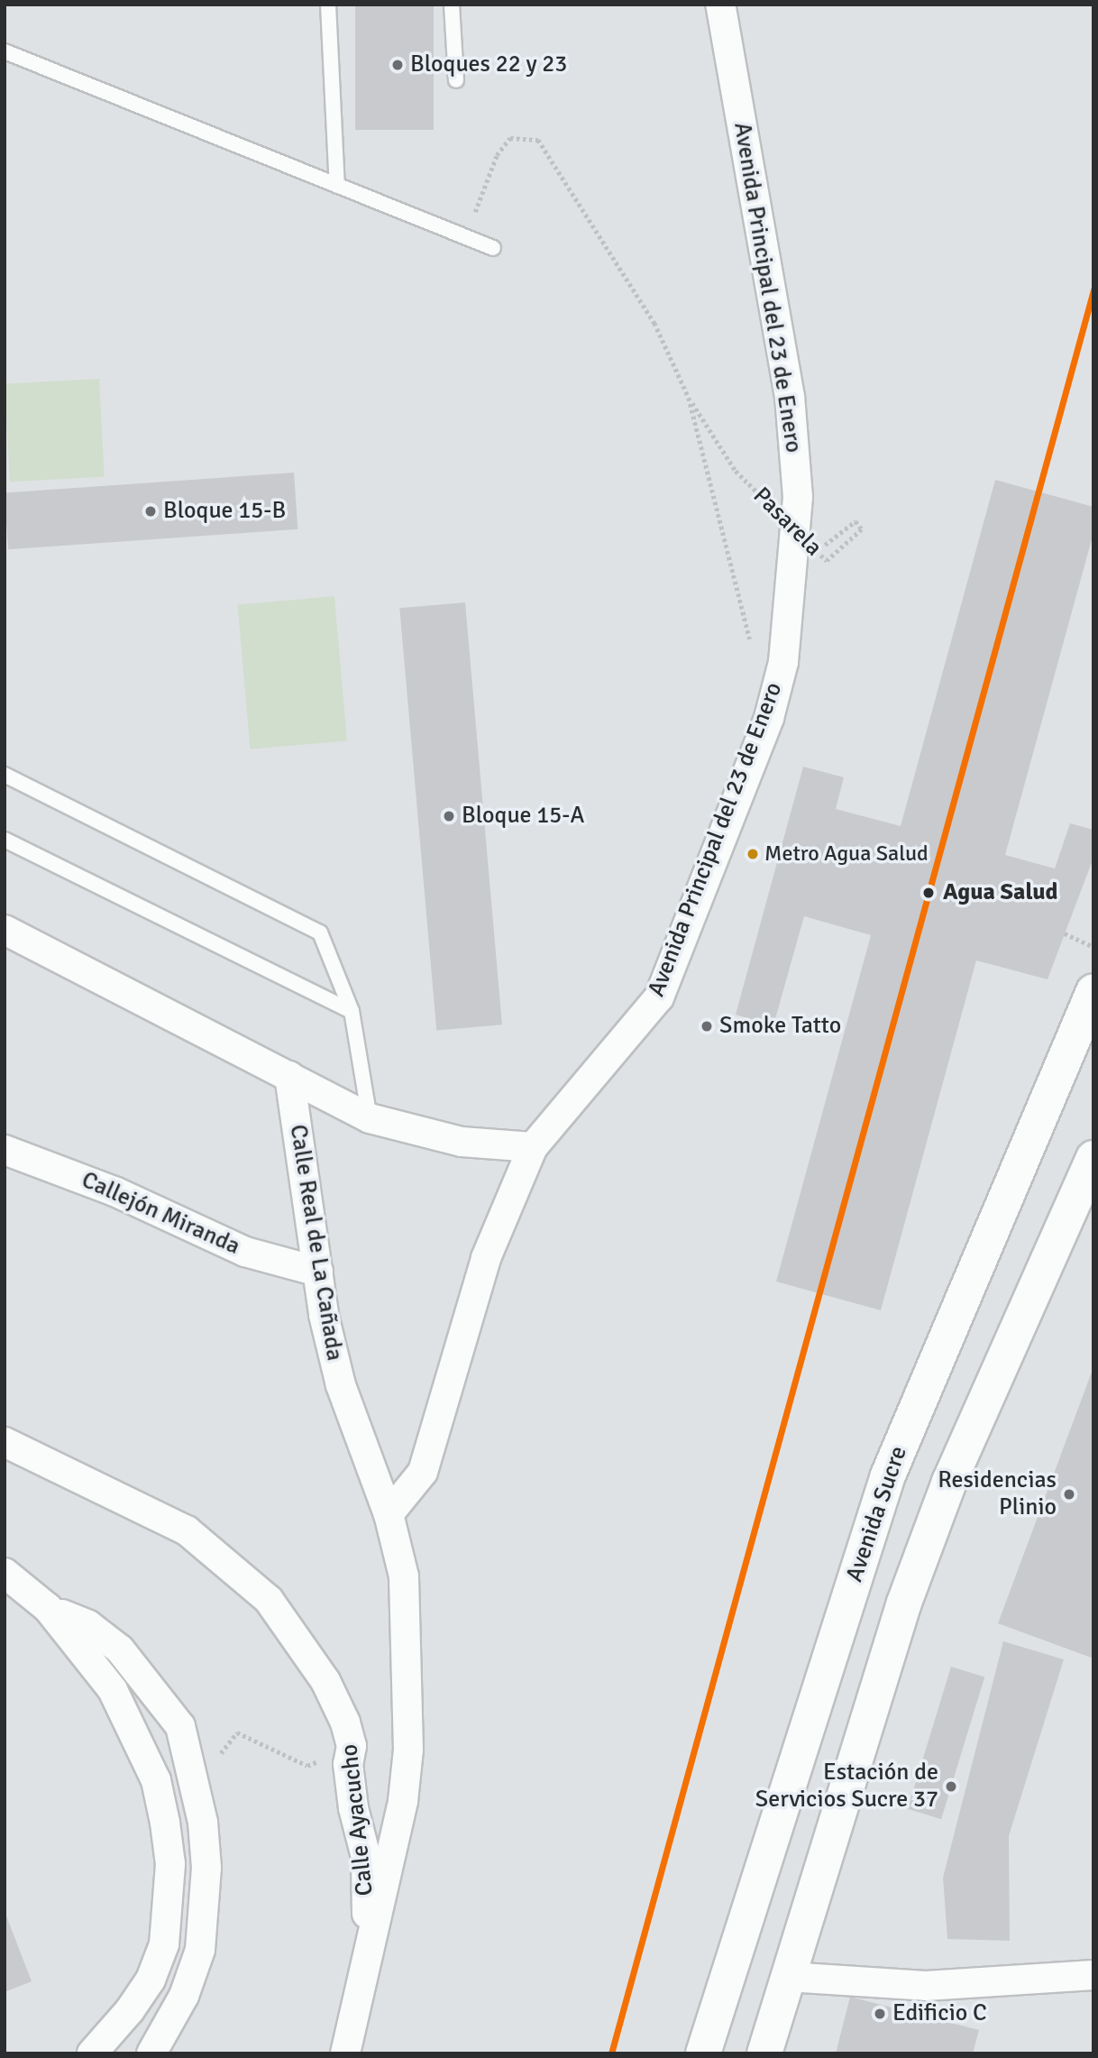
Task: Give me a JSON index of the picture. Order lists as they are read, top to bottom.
{
  "streets": {
    "main road": ["Avenida Sucre"],
    "street": [
      "Avenida Principal del 23 de Enero",
      "Callejón Miranda",
      "Calle Real de La Cañada",
      "Calle Ayacucho"
    ],
    "path": ["Pasarela"]
  },
  "crossings": [
    ["Avenida Principal del 23 de Enero", "Calle Real de La Cañada"],
    ["Callejón Miranda", "Calle Real de La Cañada"]
  ],
  "places": [
    "Bloques 22 y 23",
    "Bloque 15-B",
    "Bloque 15-A",
    "Metro Agua Salud",
    "Agua Salud",
    "Smoke Tatto",
    "Residencias Plinio",
    "Estación de Servicios Sucre 37",
    "Edificio C"
  ]
}
